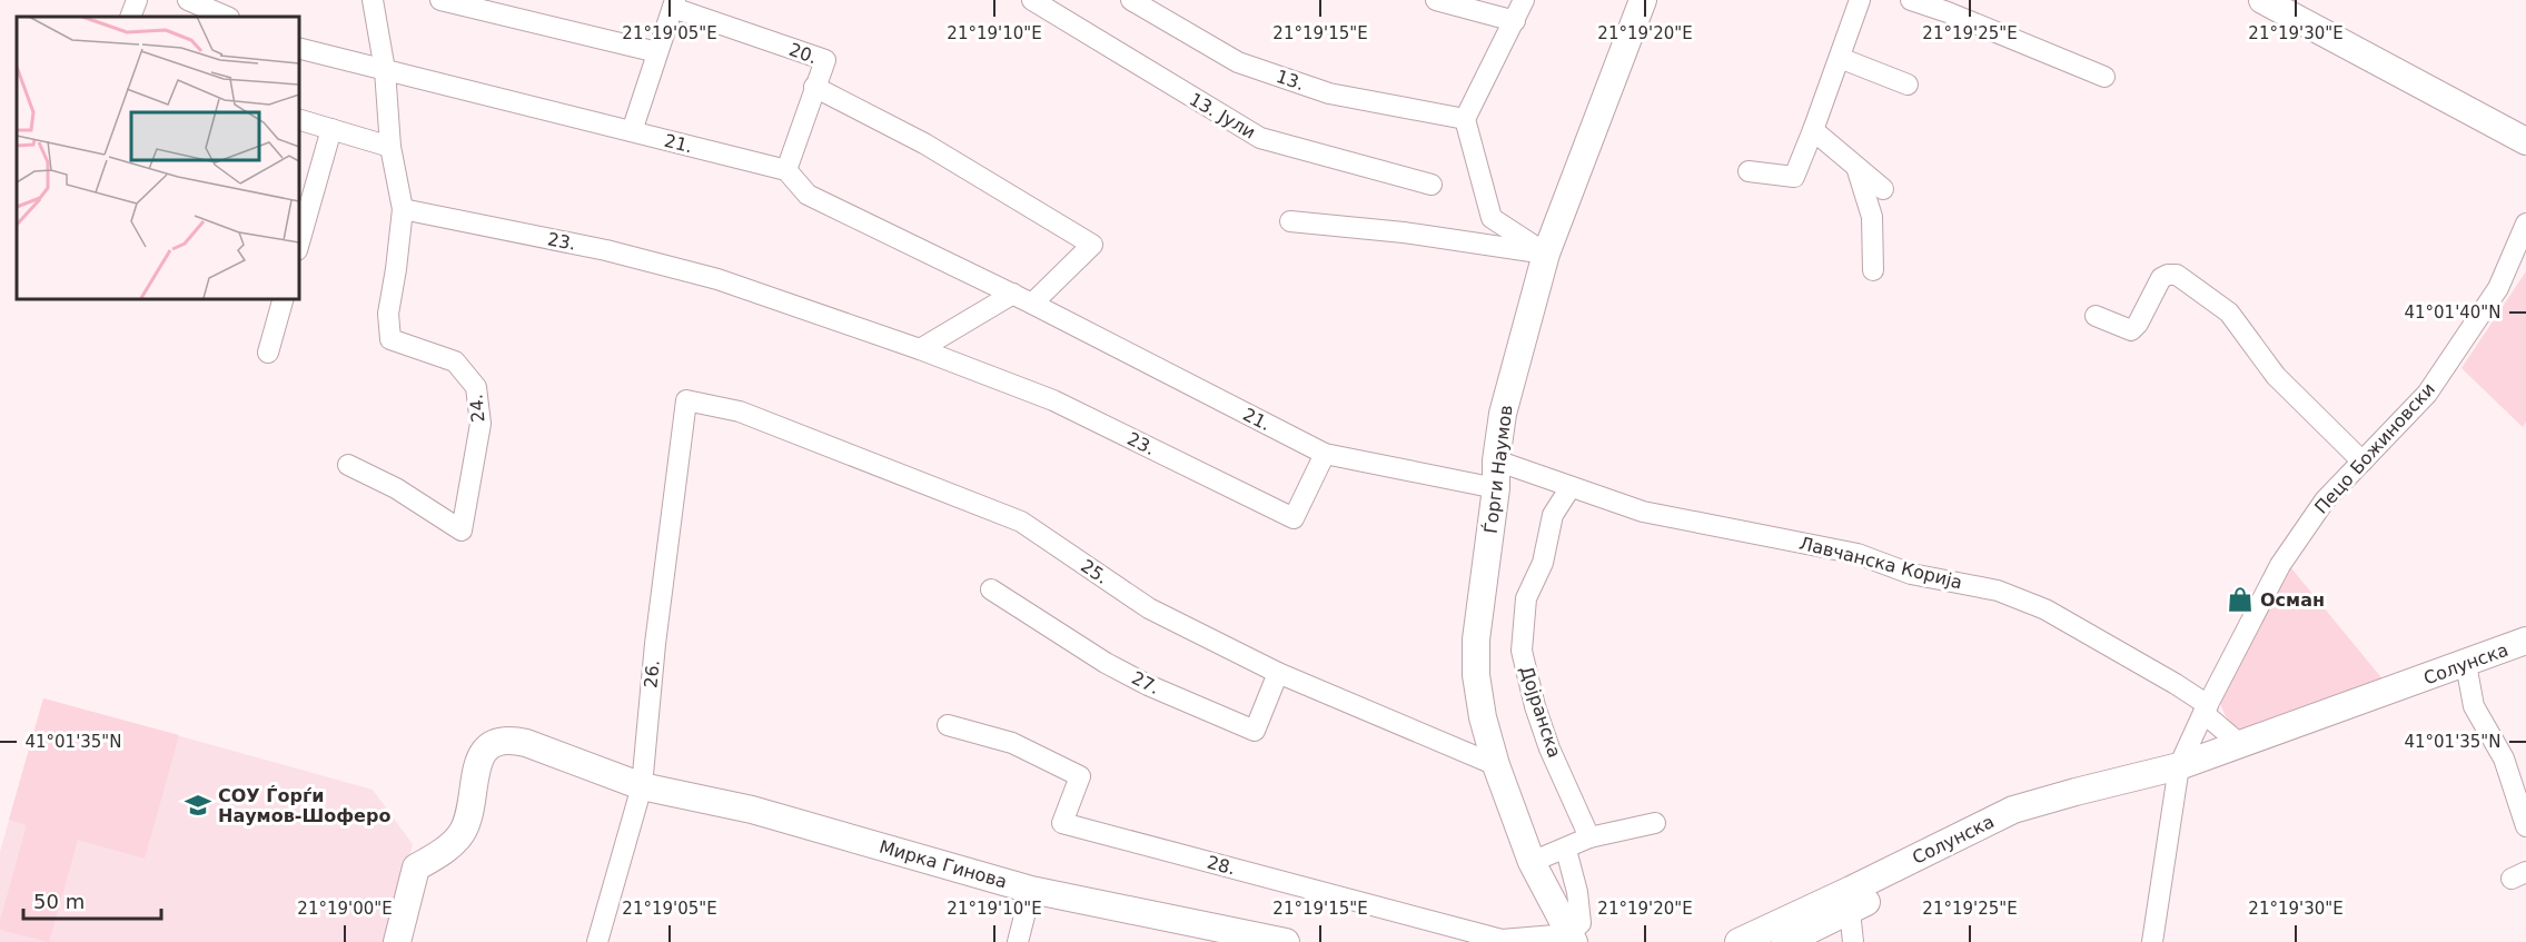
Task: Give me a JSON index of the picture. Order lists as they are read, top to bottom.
{
  "streets": {
    "street": [
      "20.",
      "13.",
      "13. Јули",
      "21.",
      "23.",
      "24.",
      "Пецо Божиновски",
      "Ѓорги Наумов",
      "Лавчанска Корија",
      "25.",
      "Солунска",
      "26.",
      "27.",
      "Дојранска",
      "Мирка Гинова",
      "28."
    ]
  },
  "crossings": [
    ["20.", "21."],
    ["21.", "23."],
    ["21.", "Ѓорги Наумов"],
    ["23.", "24."],
    ["Пецо Божиновски", "Лавчанска Корија"],
    ["Пецо Божиновски", "Солунска"],
    ["Ѓорги Наумов", "Лавчанска Корија"],
    ["Ѓорги Наумов", "25."],
    ["Ѓорги Наумов", "28."],
    ["Лавчанска Корија", "Солунска"],
    ["Лавчанска Корија", "Дојранска"],
    ["25.", "26."],
    ["25.", "27."],
    ["26.", "Мирка Гинова"]
  ],
  "places": {
    "shop": ["Осман"],
    "school or university": ["СОУ Ѓорѓи Наумов-Шоферо"]
  },
  "scale_bar": "50 m",
  "coordinates": [
    "21°19'05\"E",
    "21°19'10\"E",
    "21°19'15\"E",
    "21°19'20\"E",
    "21°19'25\"E",
    "21°19'30\"E",
    "41°01'40\"N",
    "41°01'35\"N",
    "21°19'00\"E"
  ]
}
